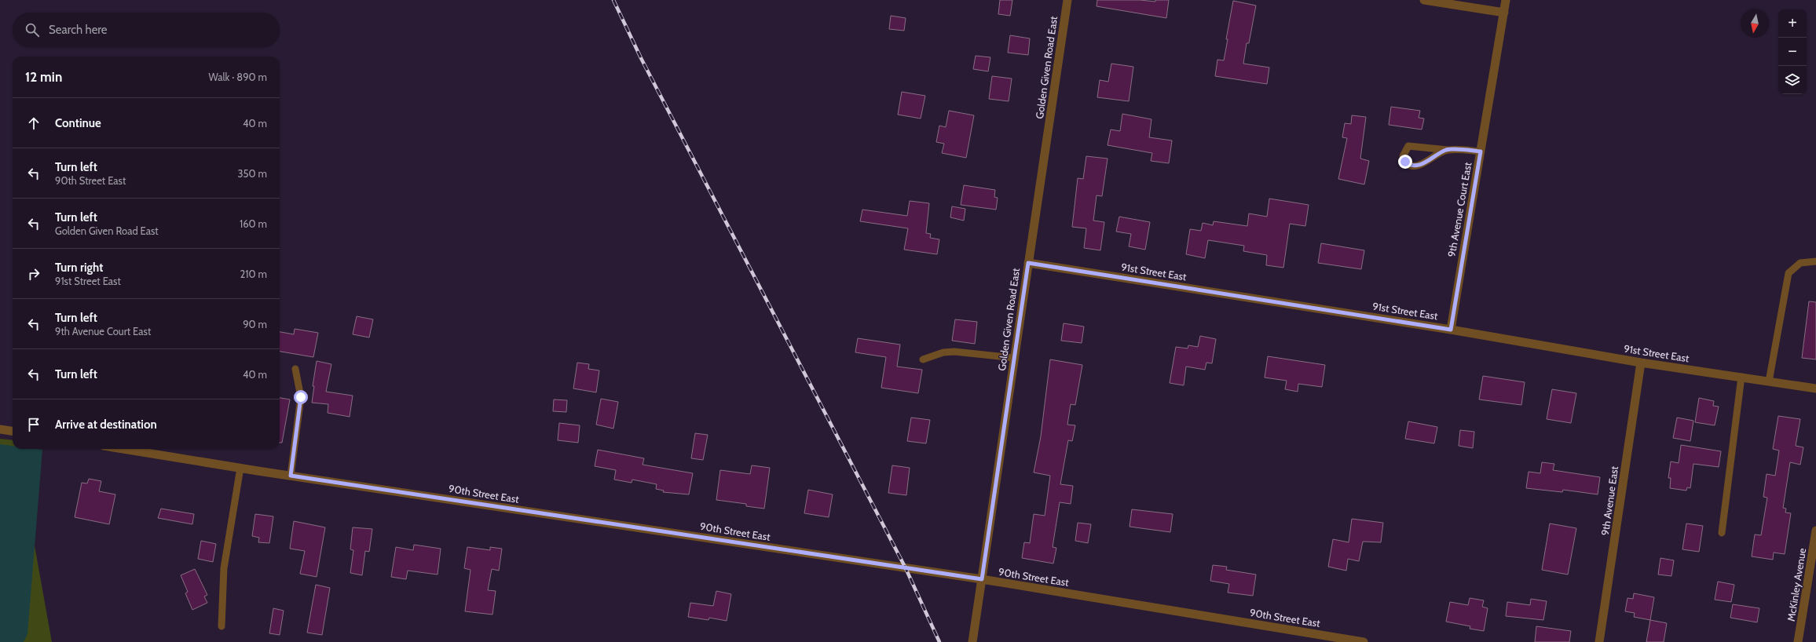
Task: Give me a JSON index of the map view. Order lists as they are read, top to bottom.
{
  "streets": {
    "street": [
      "Golden Given Road East",
      "9th Avenue Court East",
      "91st Street East",
      "90th Street East",
      "9th Avenue East",
      "McKinley Avenue"
    ]
  },
  "crossings": [
    ["Golden Given Road East", "91st Street East"],
    ["Golden Given Road East", "90th Street East"],
    ["9th Avenue Court East", "91st Street East"],
    ["91st Street East", "9th Avenue East"]
  ],
  "north": "bottom",
  "page": {
    "map_buttons": ["+", "−"],
    "search": "Search here",
    "heading": ["12 min", "Walk · 890 m"],
    "list": [
      ["Continue", "40 m"],
      ["Turn left", "90th Street East", "350 m"],
      ["Turn left", "Golden Given Road East", "160 m"],
      ["Turn right", "91st Street East", "210 m"],
      ["Turn left", "9th Avenue Court East", "90 m"],
      ["Turn left", "40 m"],
      "Arrive at destination"
    ]
  }
}
